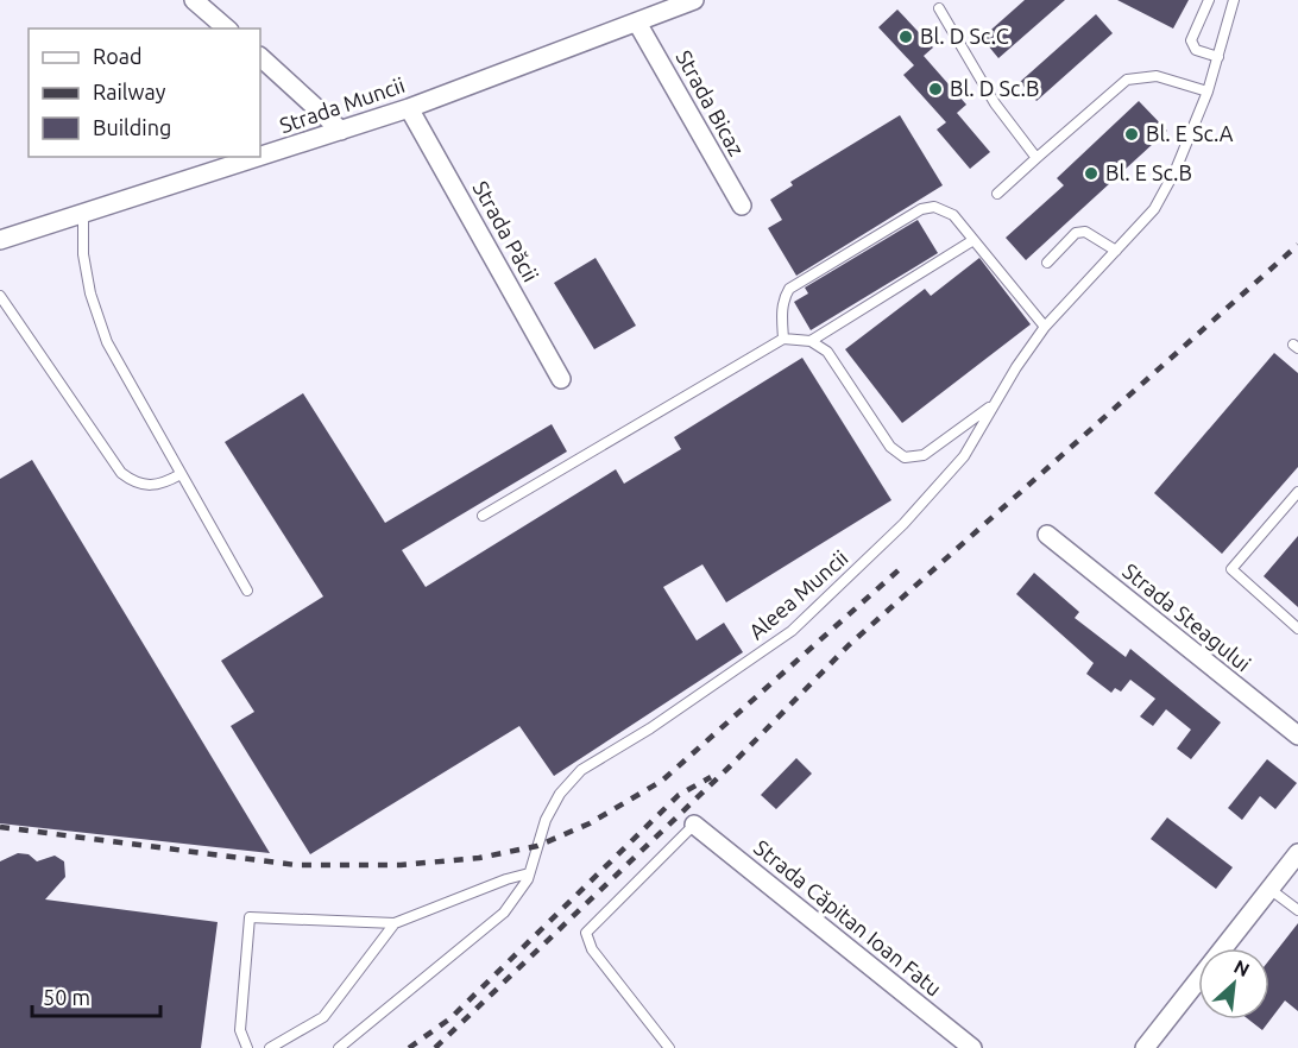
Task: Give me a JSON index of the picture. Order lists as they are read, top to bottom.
{
  "streets": {
    "street": [
      "Strada Bicaz",
      "Strada Muncii",
      "Strada Păcii",
      "Strada Steagului",
      "Strada Căpitan Ioan Fatu"
    ],
    "lane": ["Aleea Muncii"]
  },
  "crossings": [
    ["Strada Bicaz", "Strada Muncii"],
    ["Strada Muncii", "Strada Păcii"]
  ],
  "places": [
    "Bl. D Sc.C",
    "Bl. D Sc.B",
    "Bl. E Sc.A",
    "Bl. E Sc.B"
  ],
  "legend": ["Road", "Railway", "Building"],
  "scale_bar": "50 m",
  "north": "top right"
}
